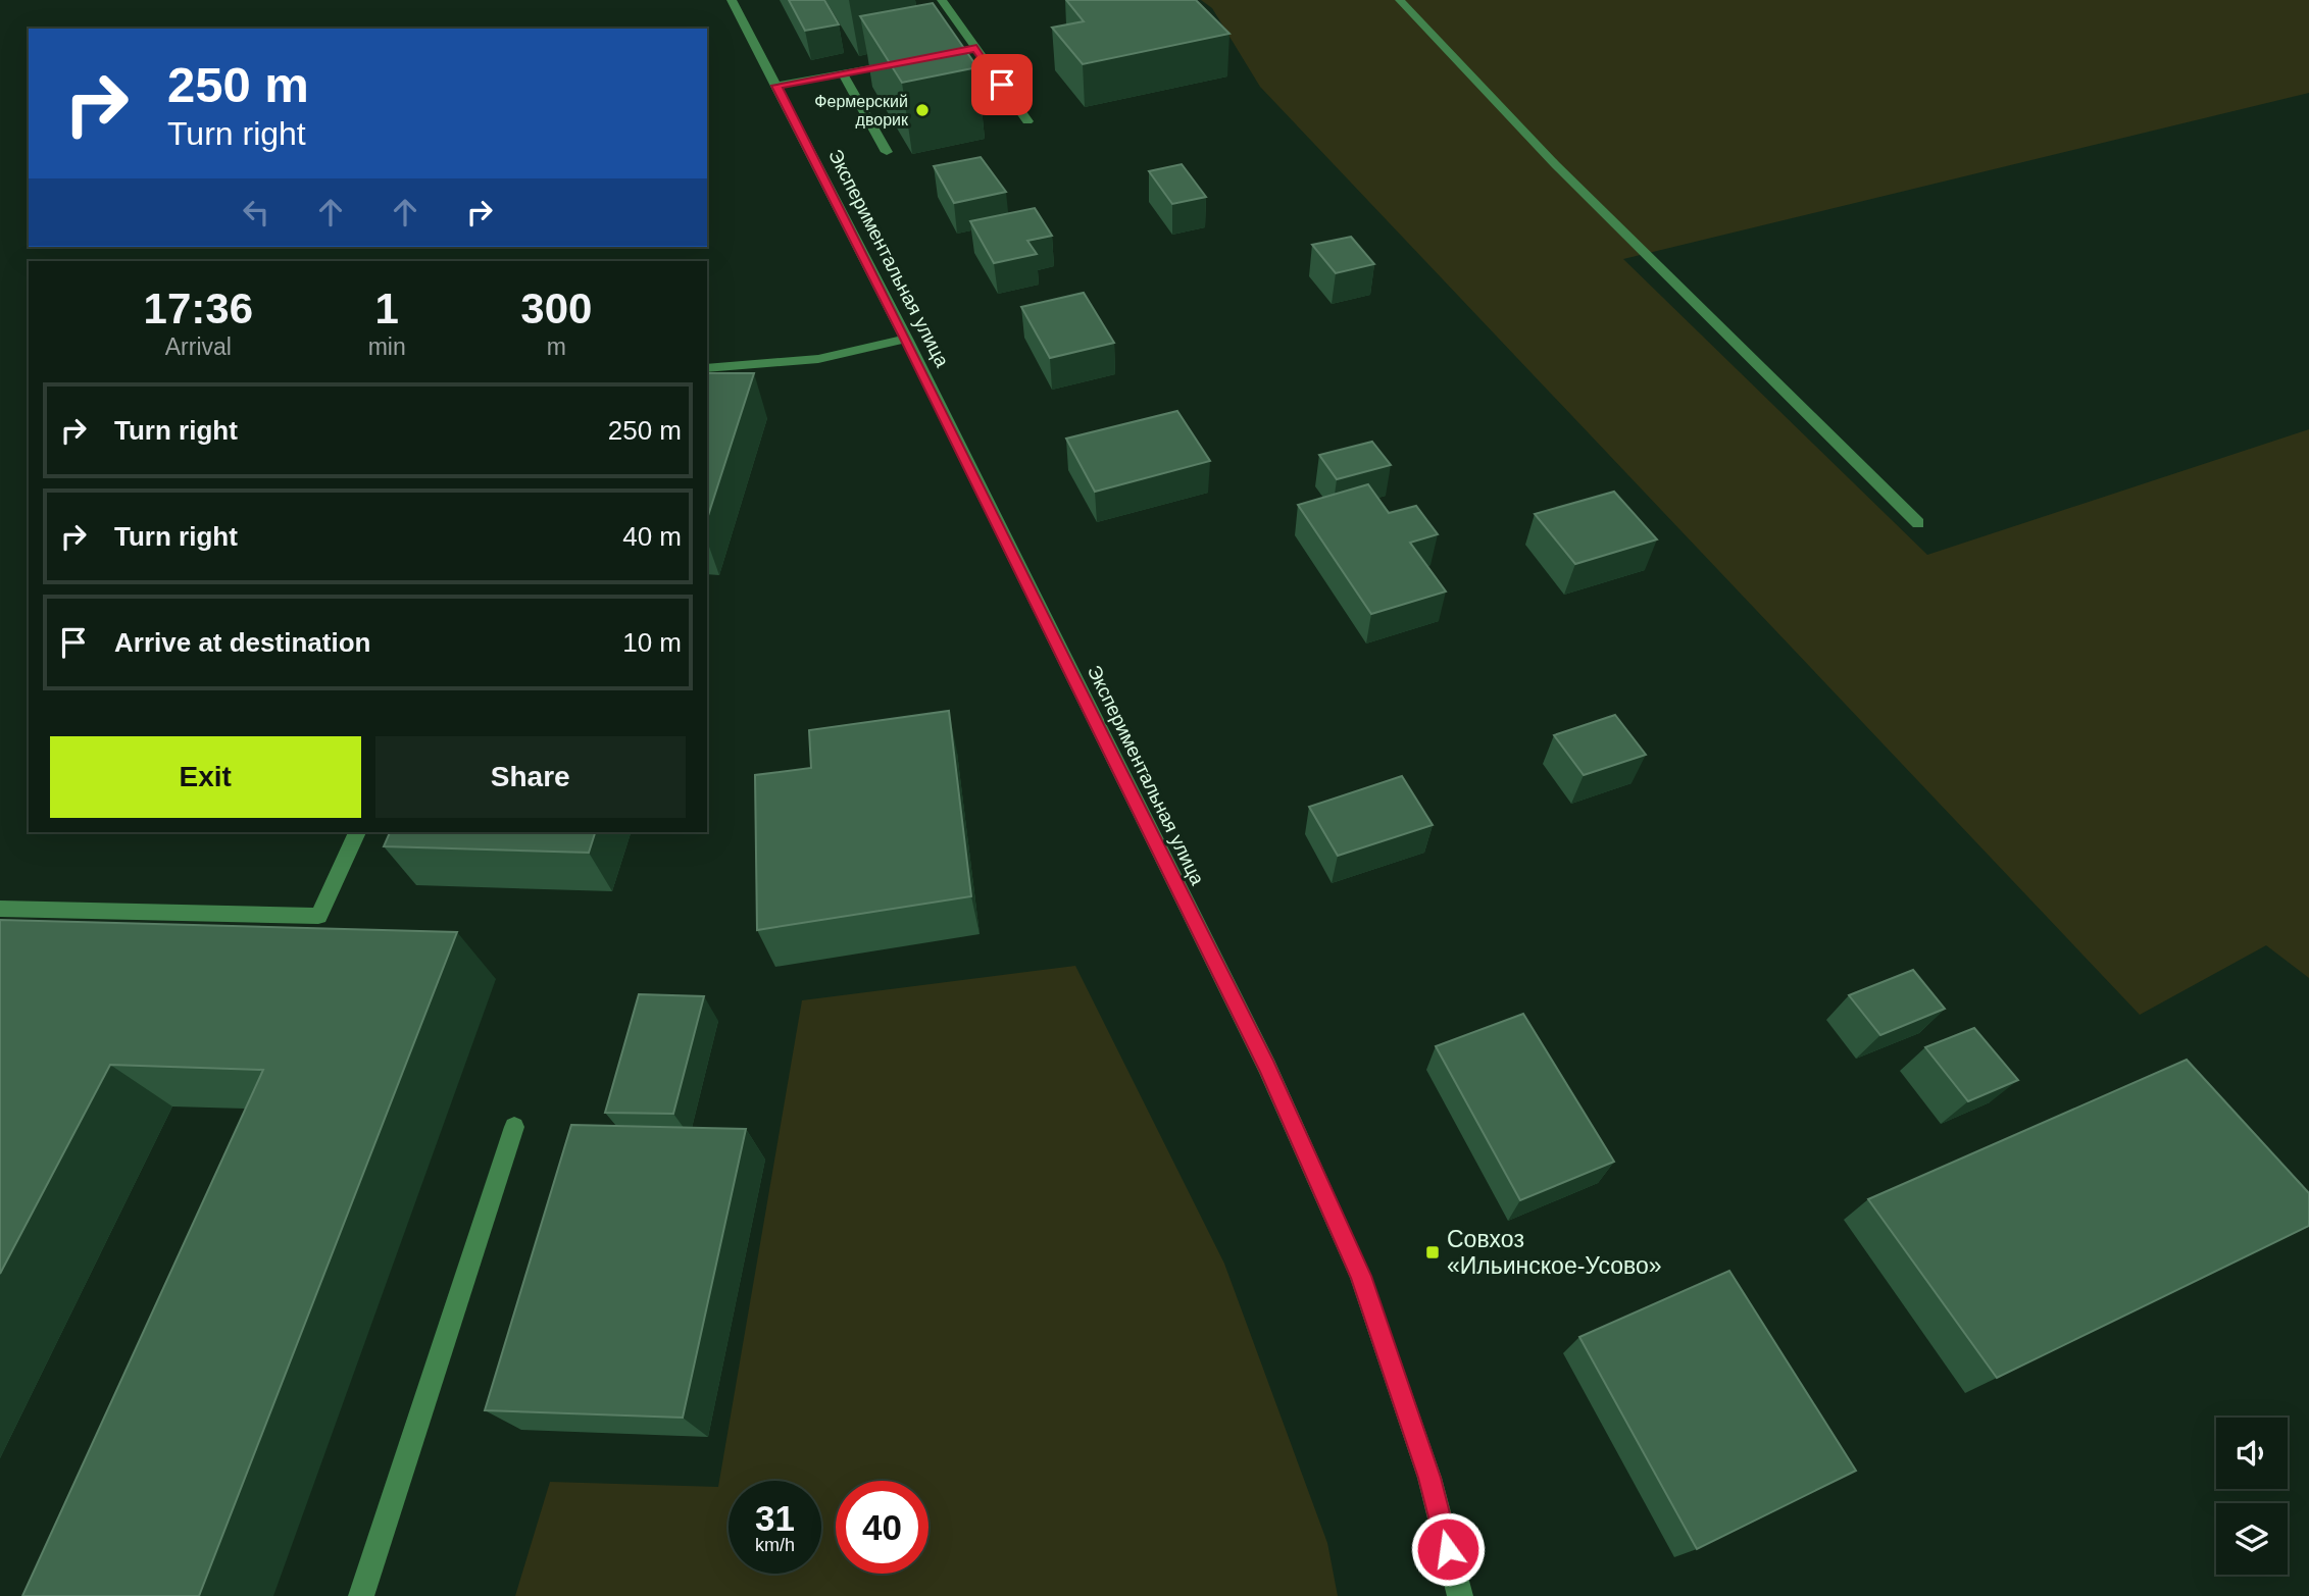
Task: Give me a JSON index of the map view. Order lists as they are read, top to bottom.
{
  "streets": {
    "street": ["Экспериментальная улица"]
  },
  "places": {
    "other": ["Фермерский дворик"],
    "transit": ["Совхоз «Ильинское-Усово»"]
  },
  "page": {
    "turn": ["250 m", "Turn right"],
    "eta": [
      "17:36",
      "Arrival",
      "1",
      "min",
      "300",
      "m"
    ],
    "list": [
      {
        "name": "Turn right",
        "value": "250 m"
      },
      {
        "name": "Turn right",
        "value": "40 m"
      },
      {
        "name": "Arrive at destination",
        "value": "10 m"
      }
    ],
    "buttons": ["Exit", "Share"],
    "speed": "31 km/h",
    "limit": "40"
  }
}
